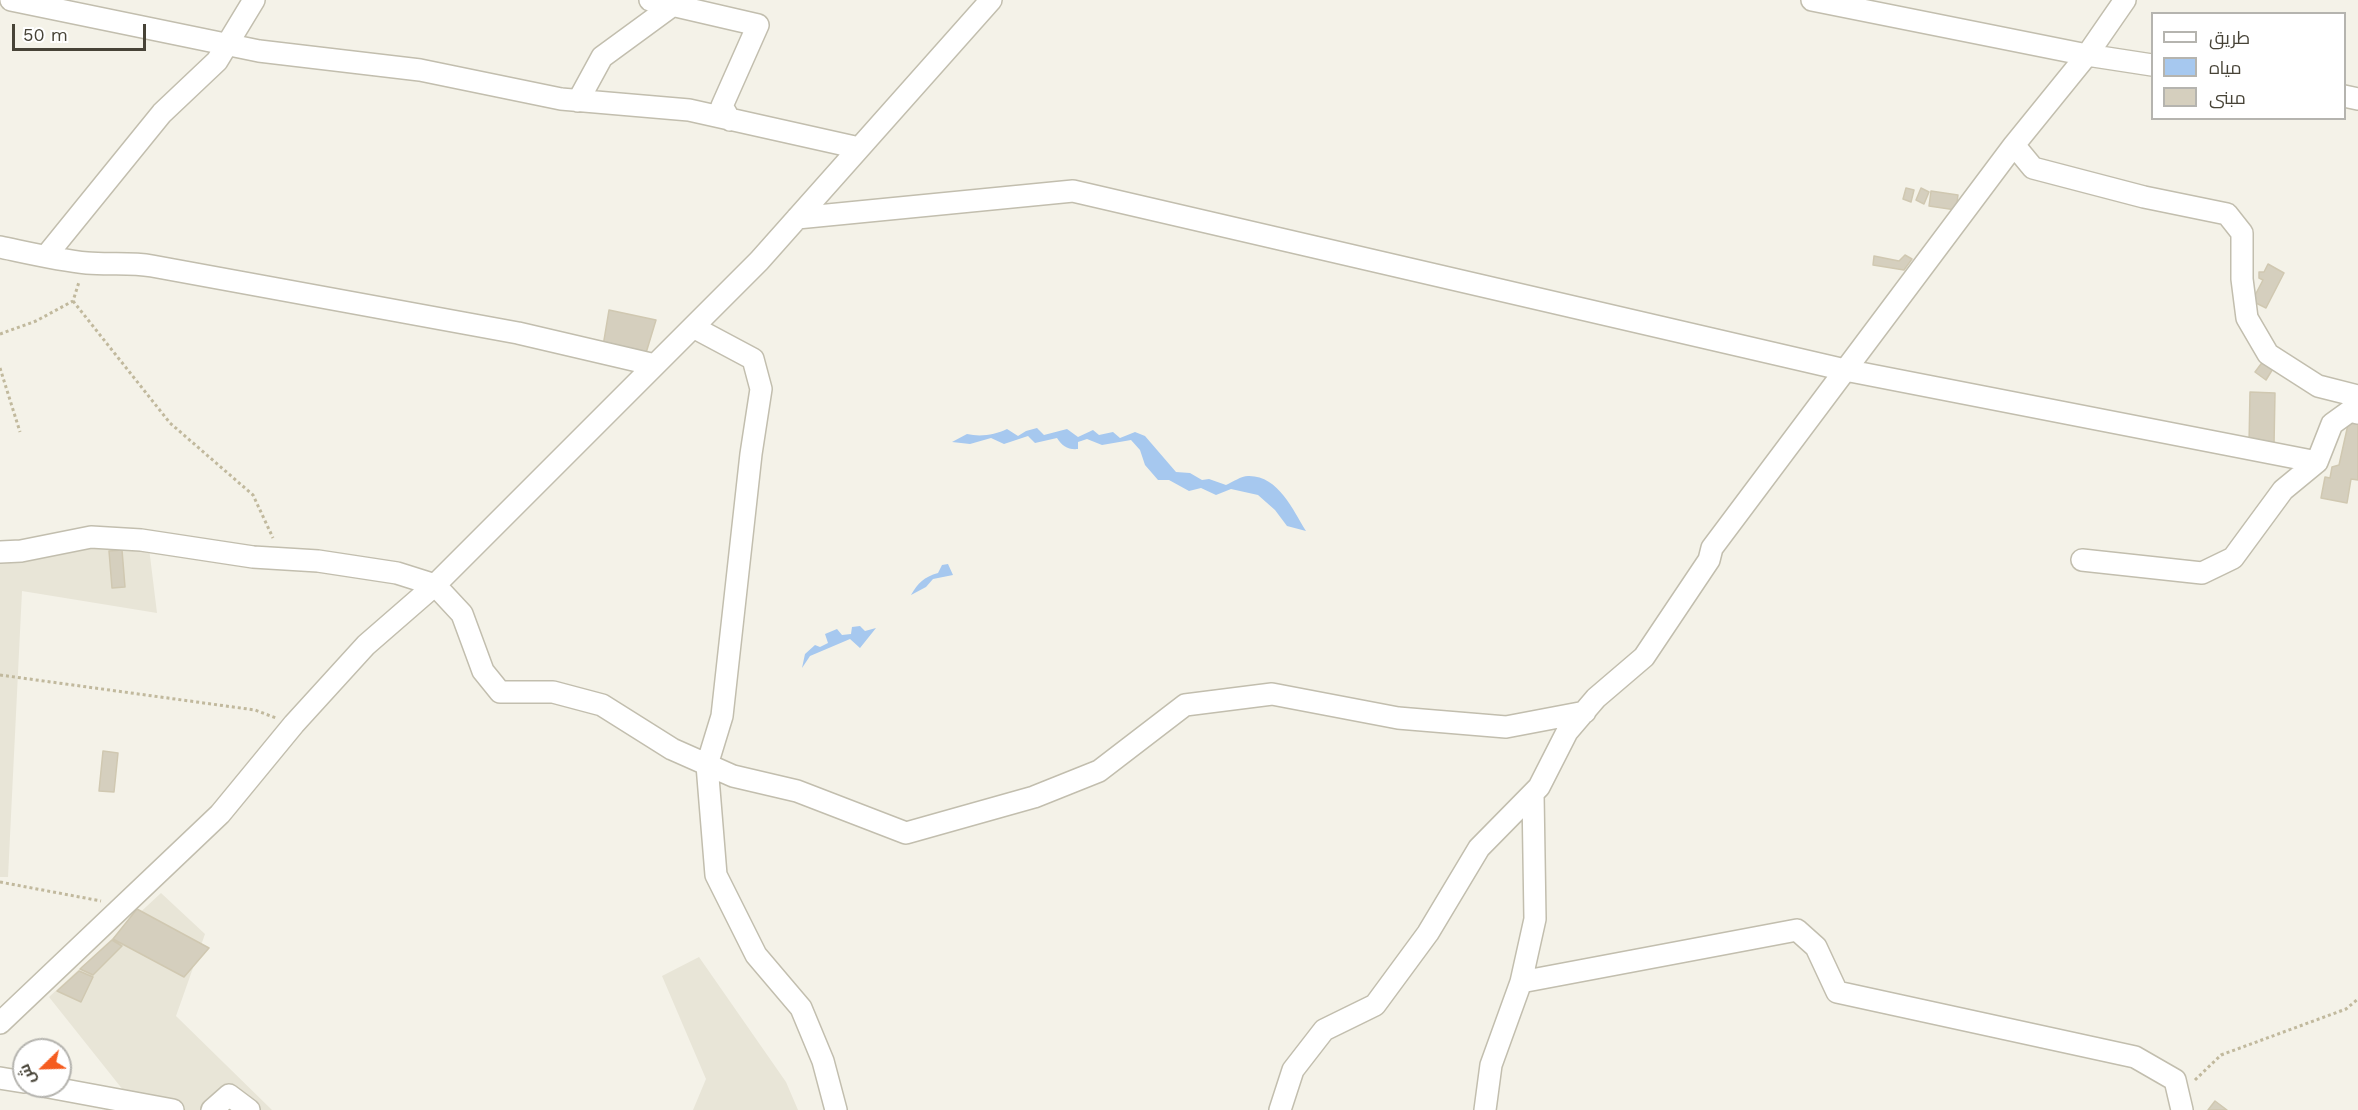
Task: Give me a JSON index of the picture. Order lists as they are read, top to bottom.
{
  "legend": ["طريق", "مياه", "مبنى"],
  "scale_bar": "50 m",
  "north": "bottom left"
}
